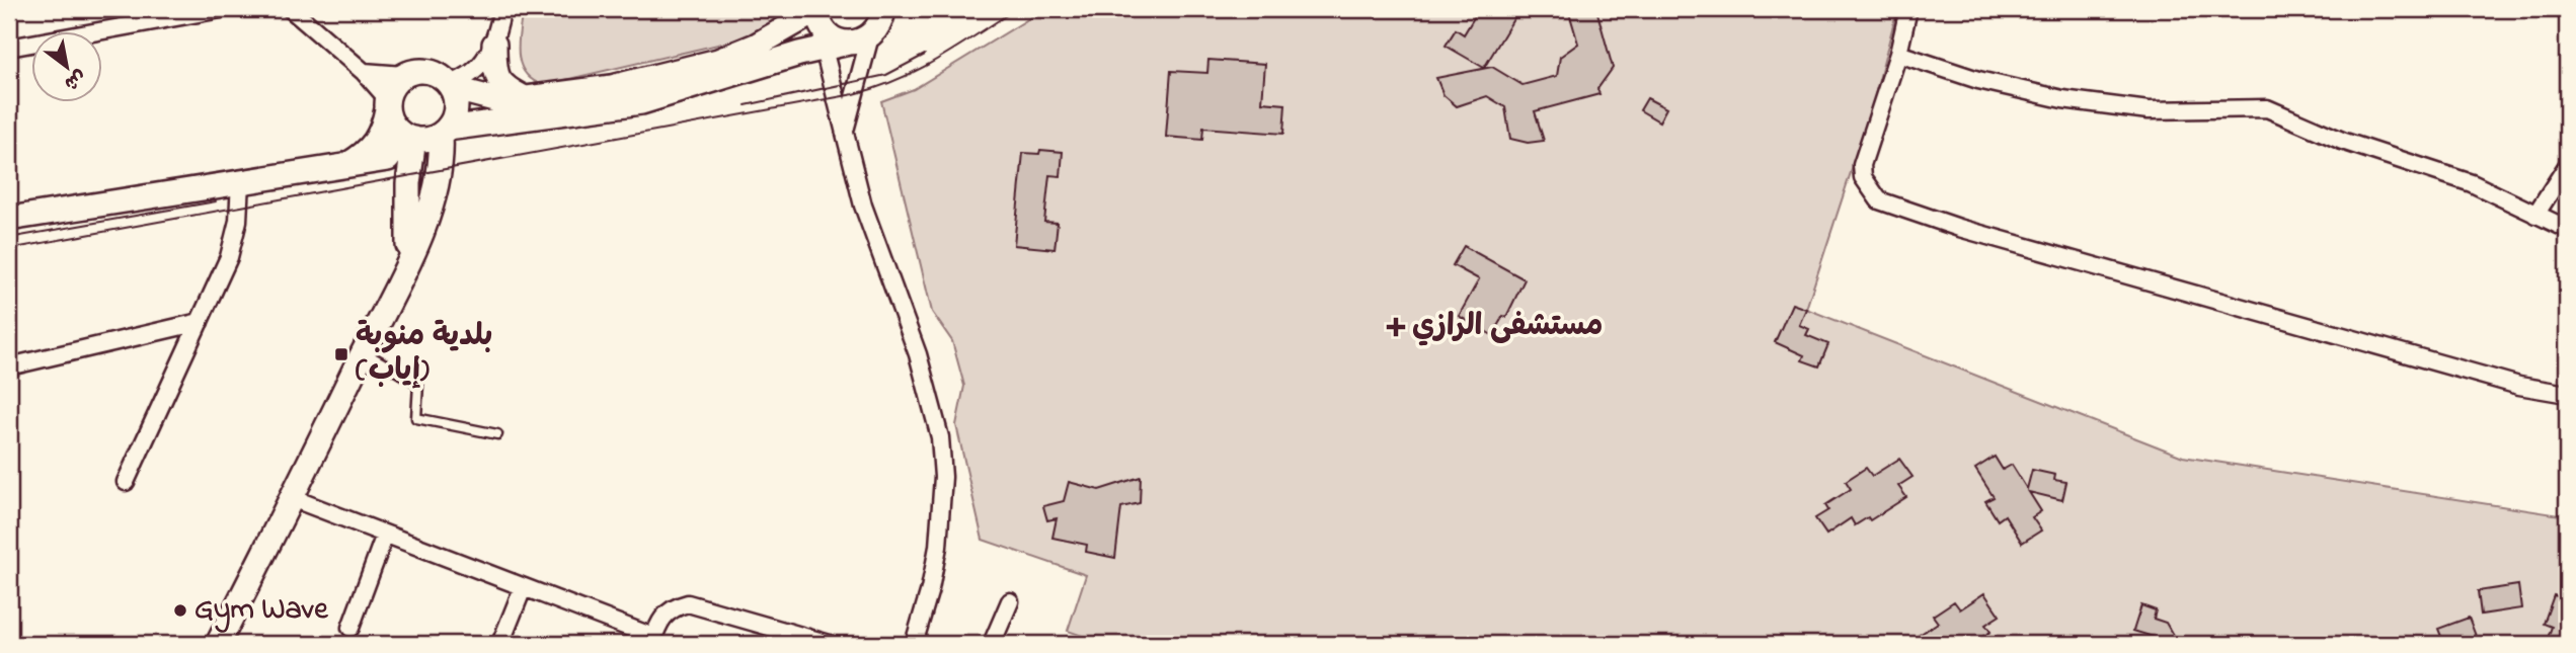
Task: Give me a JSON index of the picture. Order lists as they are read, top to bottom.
{
  "places": {
    "health": ["مستشفى الرازي"],
    "transit": ["بلدية منوبة (إياب)"],
    "other": ["Gym Wave"]
  },
  "north": "bottom right"
}
